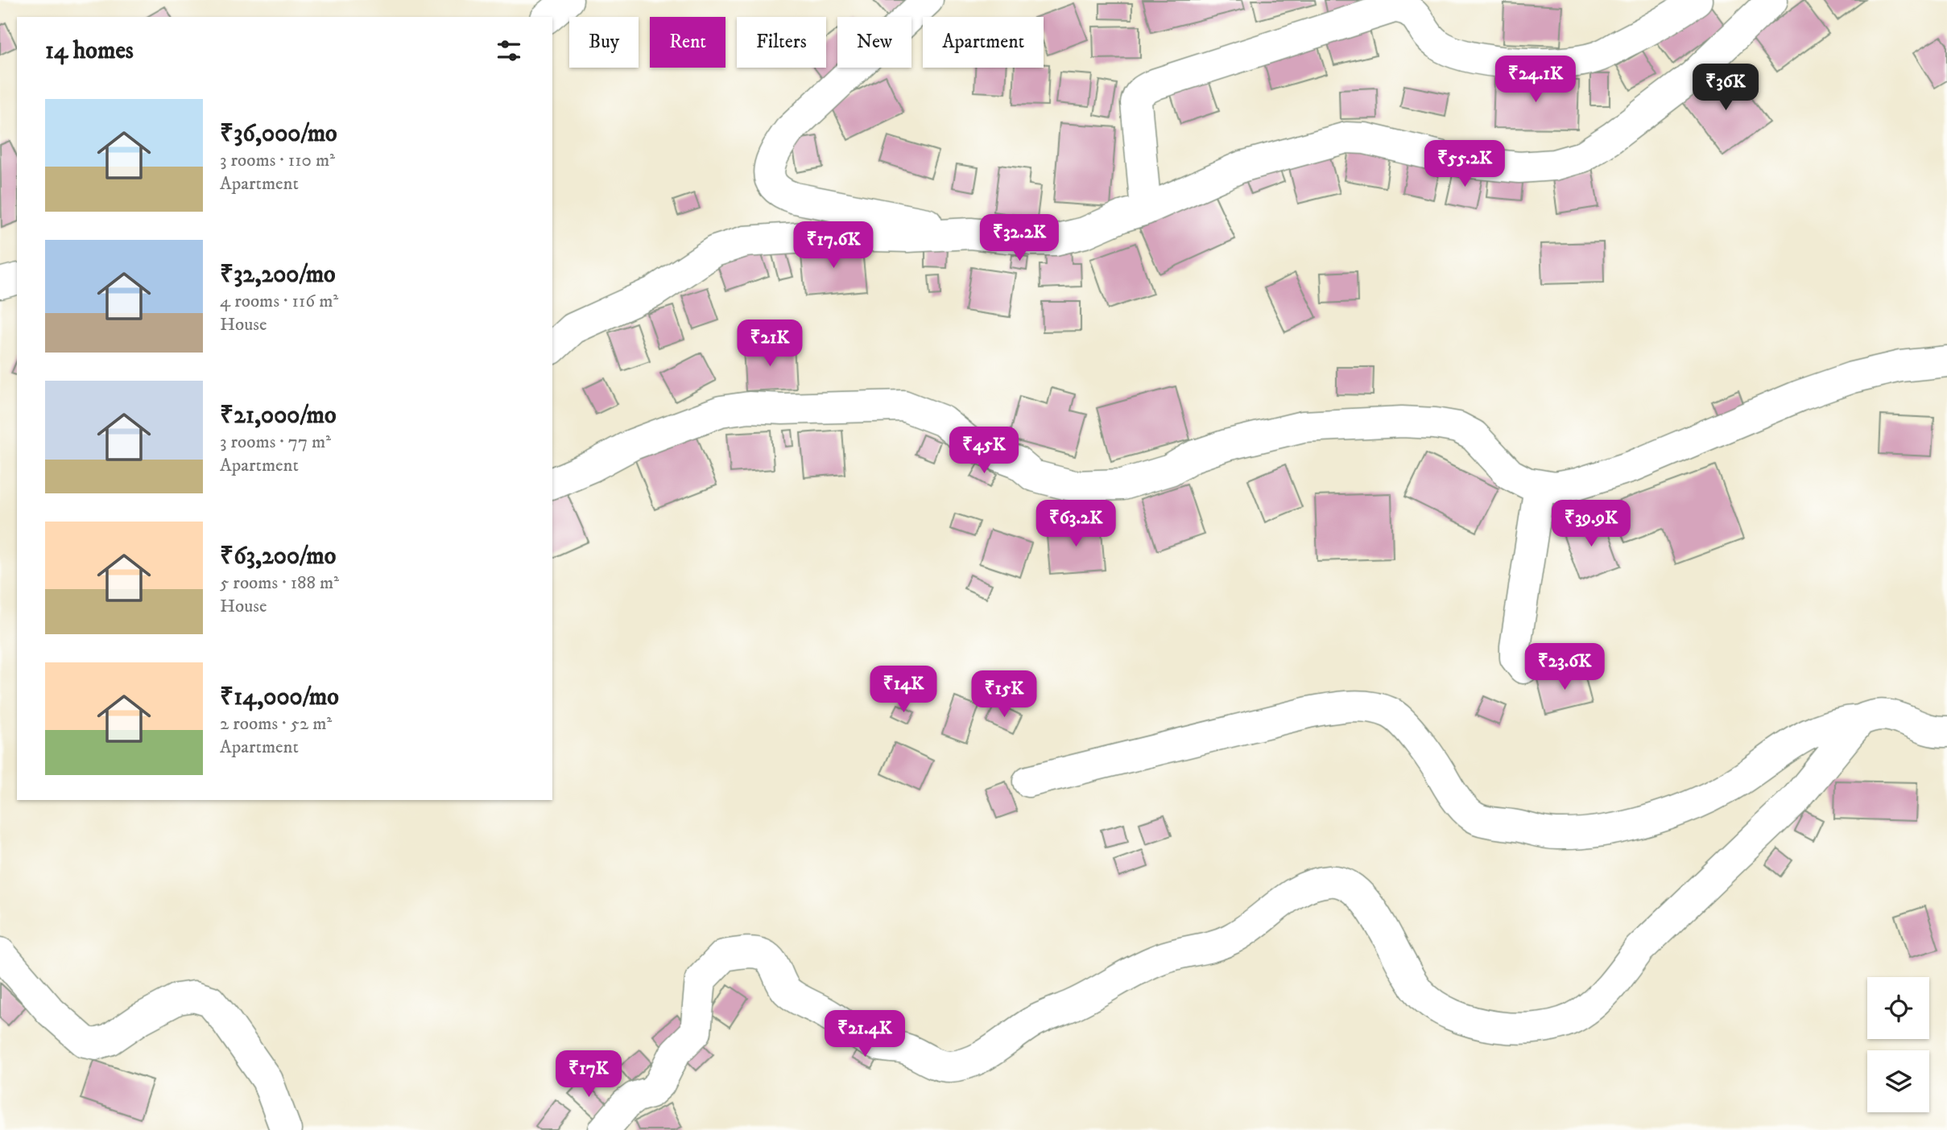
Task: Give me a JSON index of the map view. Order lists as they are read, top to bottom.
{
  "page": {
    "chip": [
      "Buy",
      "Rent",
      "Filters",
      "New",
      "Apartment"
    ],
    "heading": "14 homes",
    "price": [
      "₹24.1K",
      "₹36K",
      "₹55.2K",
      "₹32.2K",
      "₹17.6K",
      "₹21K",
      "₹45K",
      "₹63.2K",
      "₹39.9K",
      "₹23.6K",
      "₹14K",
      "₹15K",
      "₹21.4K",
      "₹17K"
    ],
    "list": [
      {
        "name": "₹36,000/mo",
        "note": "3 rooms · 110 m² · Apartment"
      },
      {
        "name": "₹32,200/mo",
        "note": "4 rooms · 116 m² · House"
      },
      {
        "name": "₹21,000/mo",
        "note": "3 rooms · 77 m² · Apartment"
      },
      {
        "name": "₹63,200/mo",
        "note": "5 rooms · 188 m² · House"
      },
      {
        "name": "₹14,000/mo",
        "note": "2 rooms · 52 m² · Apartment"
      }
    ]
  }
}
